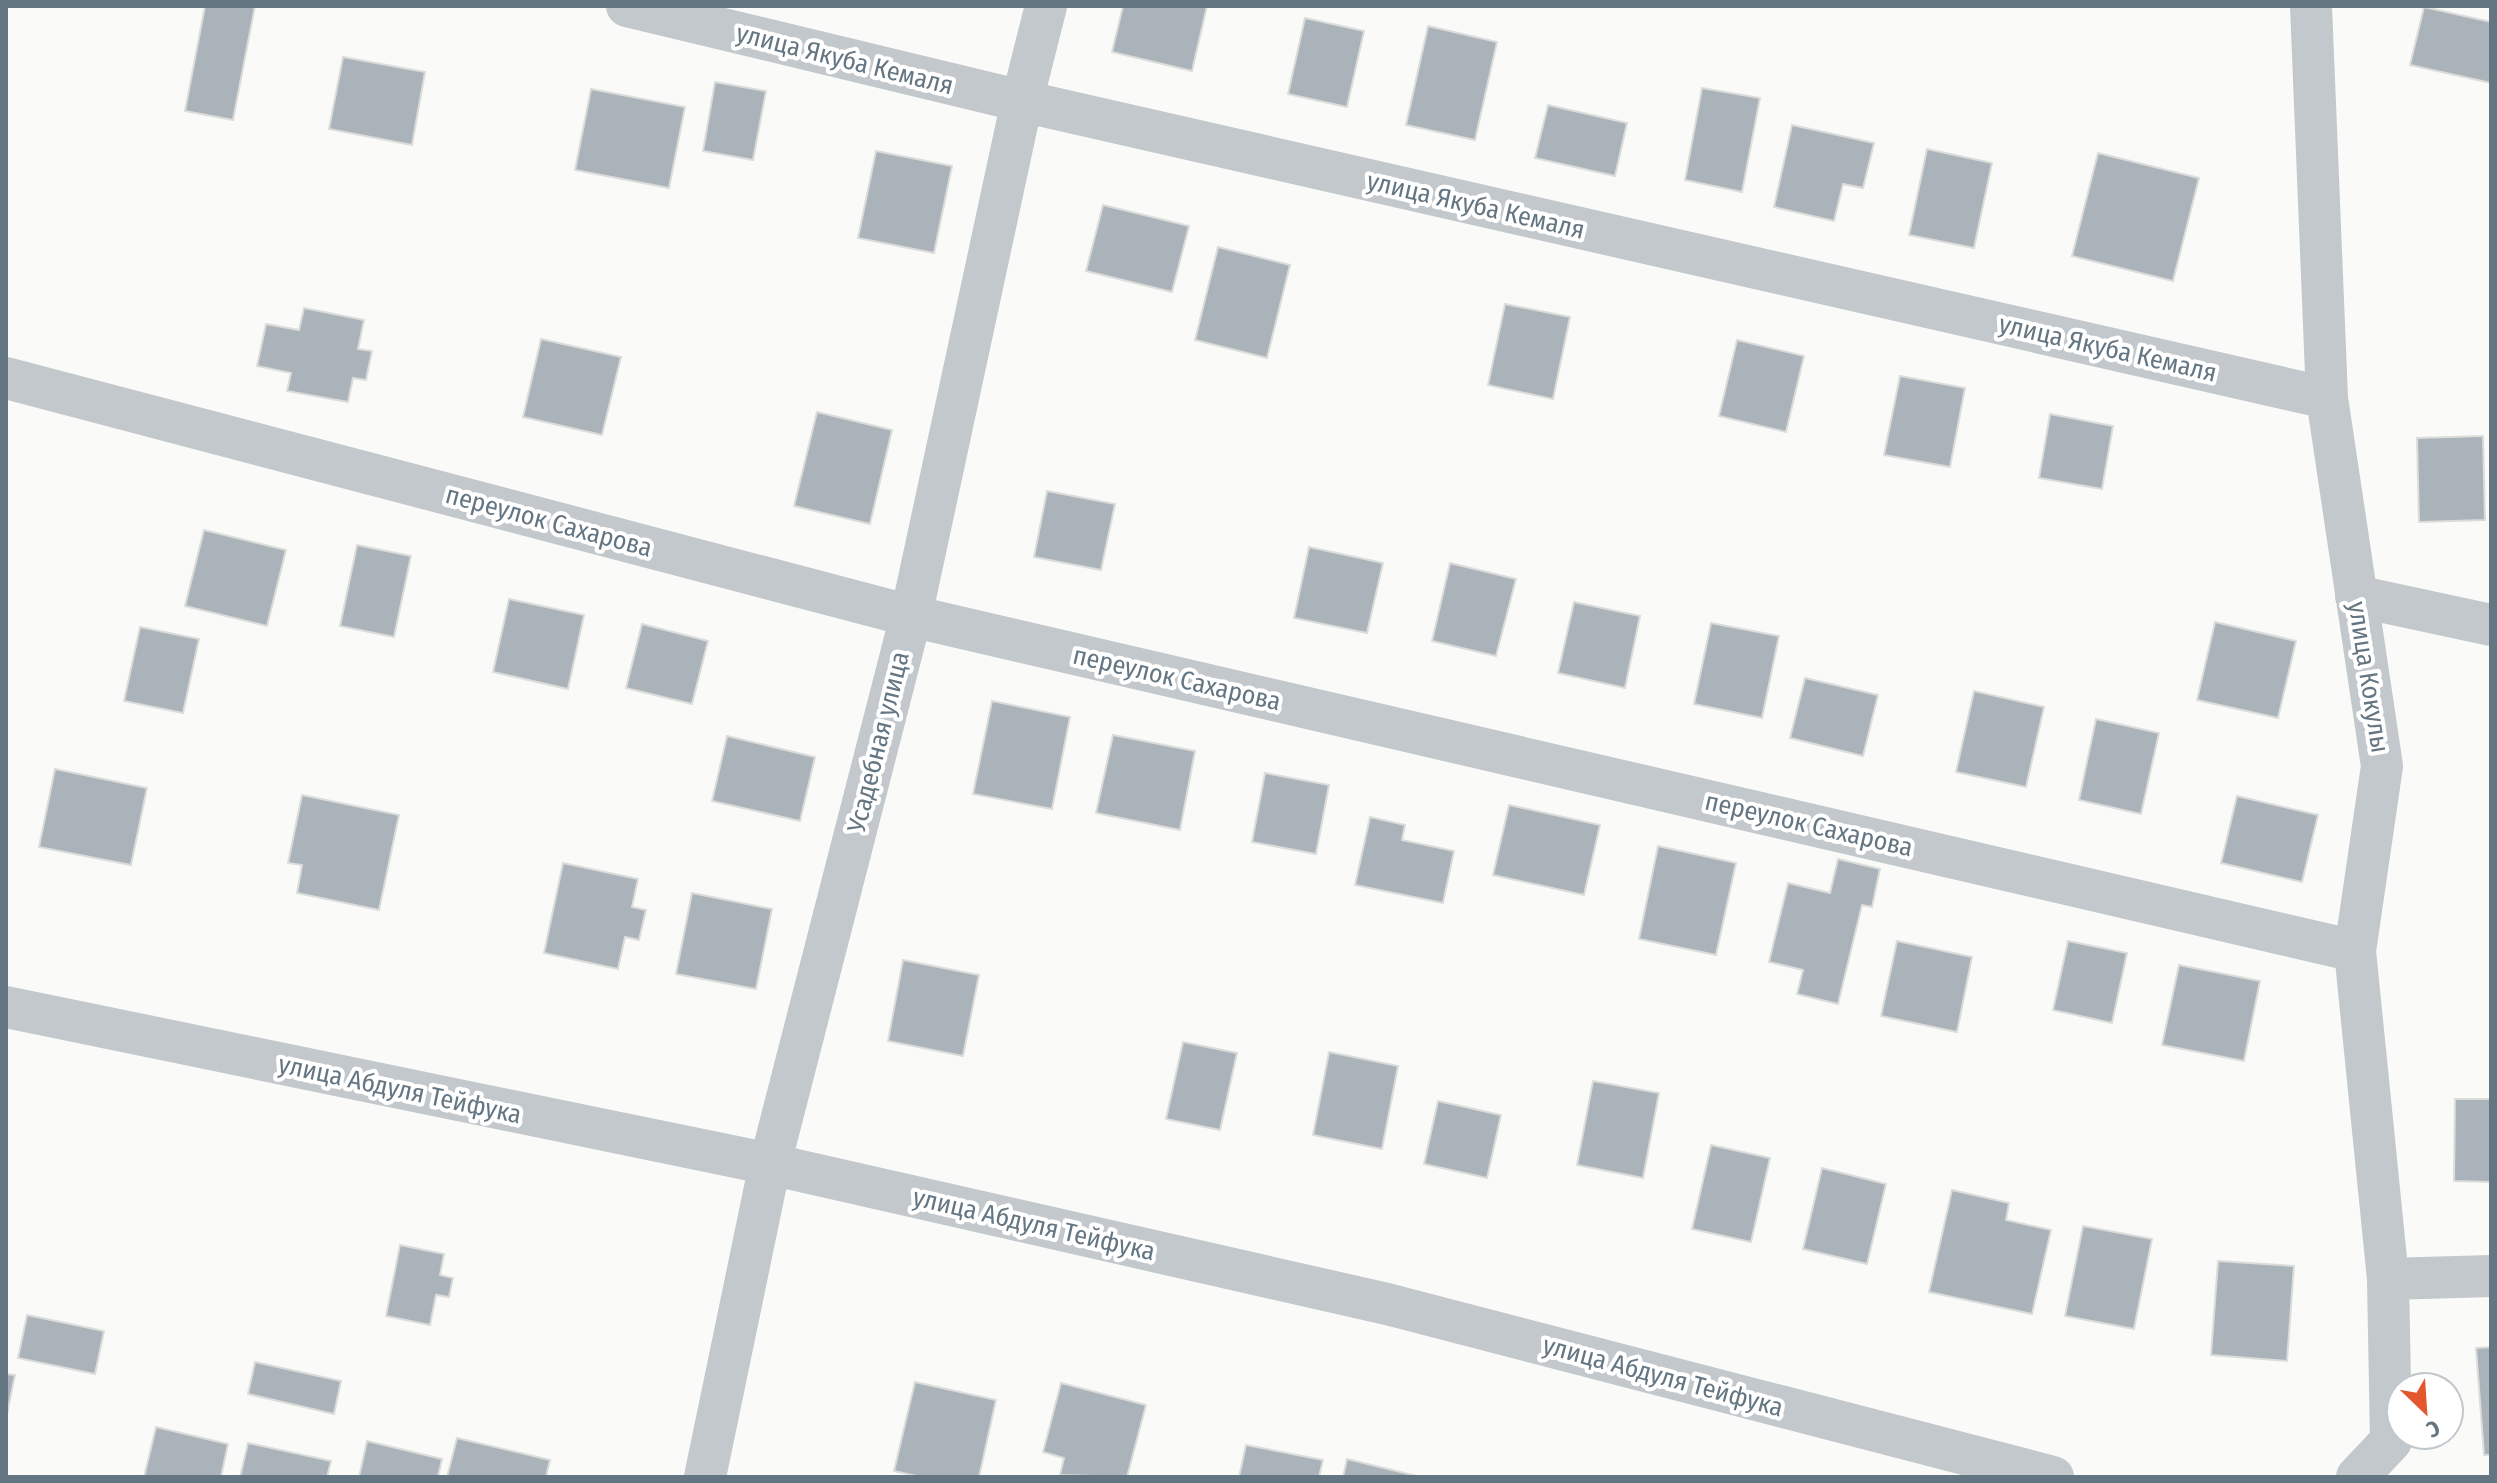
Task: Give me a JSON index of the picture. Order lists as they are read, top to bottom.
{
  "streets": {
    "street": [
      "улица Якуба Кемаля",
      "переулок Сахарова",
      "улица Кокулы",
      "Усадебная улица",
      "улица Абдуля Тейфука"
    ]
  },
  "crossings": [
    ["улица Якуба Кемаля", "улица Кокулы"],
    ["улица Якуба Кемаля", "Усадебная улица"],
    ["переулок Сахарова", "улица Кокулы"],
    ["переулок Сахарова", "Усадебная улица"],
    ["Усадебная улица", "улица Абдуля Тейфука"]
  ],
  "north": "bottom right"
}
